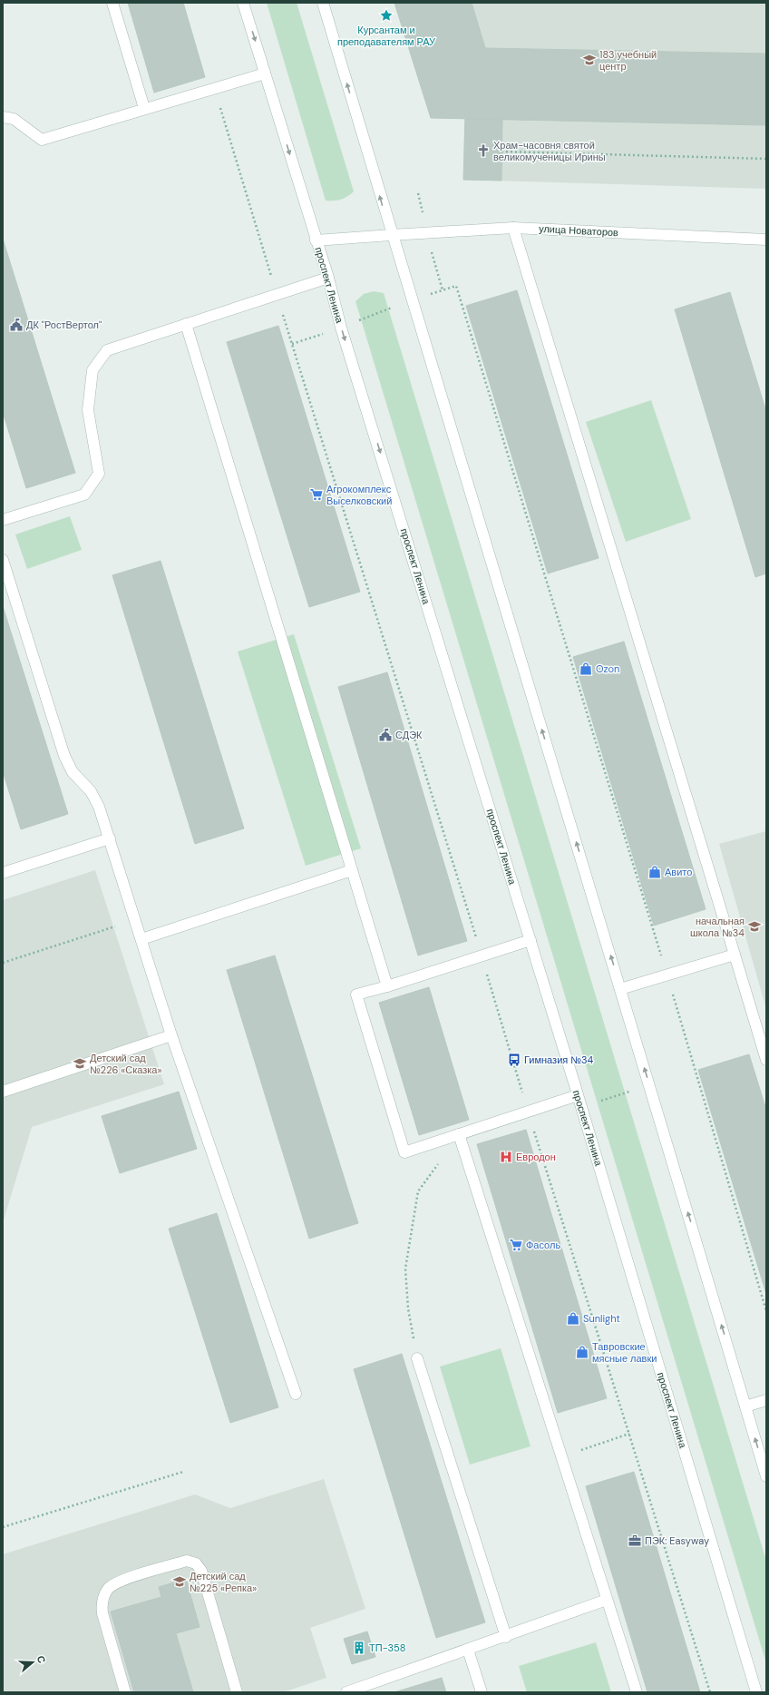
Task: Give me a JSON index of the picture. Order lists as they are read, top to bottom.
{
  "streets": {
    "main road": ["улица Новаторов", "проспект Ленина"]
  },
  "crossings": [
    ["улица Новаторов", "проспект Ленина"]
  ],
  "places": {
    "place": ["Курсантам и преподавателям РАУ"],
    "school or university": [
      "183 учебный центр",
      "начальная школа №34",
      "Детский сад №226 «Сказка»",
      "Детский сад №225 «Репка»"
    ],
    "church": ["Храм-часовня святой великомученицы Ирины"],
    "public building": ["ДК \"РостВертол\"", "СДЭК"],
    "supermarket": ["Агрокомплекс Выселковский", "Фасоль"],
    "shop": [
      "Ozon",
      "Авито",
      "Sunlight",
      "Тавровские мясные лавки"
    ],
    "bus stop": ["Гимназия №34"],
    "hospital": ["Евродон"],
    "office": ["ПЭК: Easyway"],
    "building": ["ТП-358"]
  },
  "north": "right"
}
